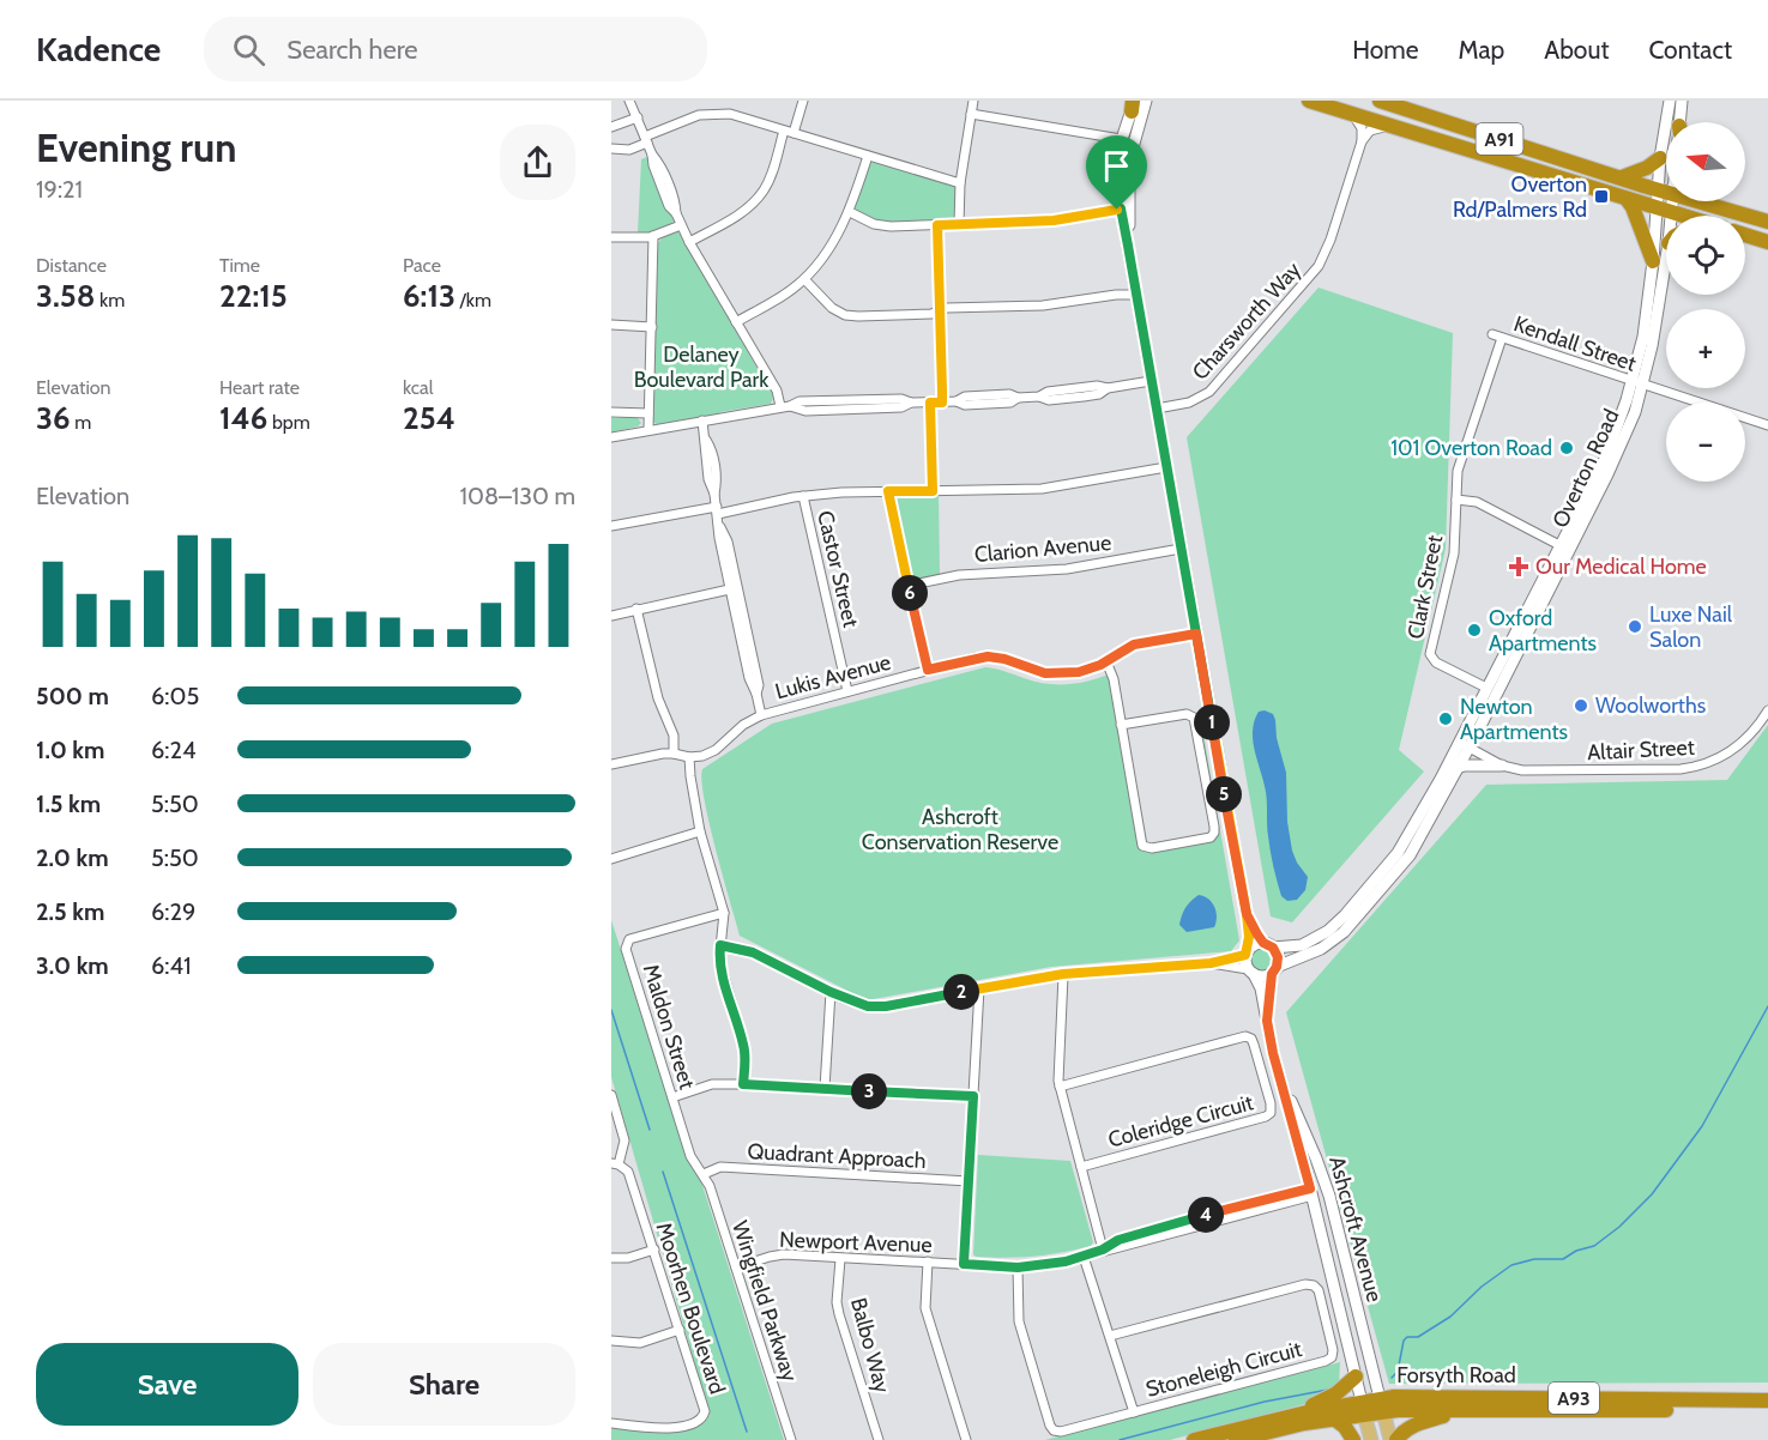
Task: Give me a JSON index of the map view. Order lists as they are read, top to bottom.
{
  "streets": {
    "highway": ["A91", "Forsyth Road", "A93"],
    "street": [
      "Charsworth Way",
      "Kendall Street",
      "Overton Road",
      "Clarion Avenue",
      "Castor Street",
      "Clark Street",
      "Lukis Avenue",
      "Altair Street",
      "Maldon Street",
      "Coleridge Circuit",
      "Quadrant Approach",
      "Ashcroft Avenue",
      "Newport Avenue",
      "Wingfield Parkway",
      "Moorhen Boulevard",
      "Balbo Way",
      "Stoneleigh Circuit"
    ]
  },
  "crossings": [
    ["A91", "Overton Road"],
    ["Kendall Street", "Overton Road"],
    ["Kendall Street", "Clark Street"],
    ["Overton Road", "Clark Street"],
    ["Overton Road", "Altair Street"],
    ["Overton Road", "Ashcroft Avenue"],
    ["Castor Street", "Lukis Avenue"],
    ["Maldon Street", "Quadrant Approach"],
    ["Maldon Street", "Wingfield Parkway"],
    ["Quadrant Approach", "Wingfield Parkway"],
    ["Ashcroft Avenue", "Newport Avenue"],
    ["Ashcroft Avenue", "Forsyth Road"],
    ["Newport Avenue", "Wingfield Parkway"],
    ["Newport Avenue", "Balbo Way"],
    ["Newport Avenue", "Stoneleigh Circuit"]
  ],
  "parks": ["Delaney Boulevard Park", "Ashcroft Conservation Reserve"],
  "places": {
    "transit": ["Overton Rd/Palmers Rd"],
    "other": [
      "101 Overton Road",
      "Luxe Nail Salon",
      "Oxford Apartments",
      "Woolworths",
      "Newton Apartments"
    ],
    "health": ["Our Medical Home"]
  },
  "north": "left",
  "page": {
    "header": "Kadence",
    "search": "Search here",
    "nav": [
      "Home",
      "Map",
      "About",
      "Contact"
    ],
    "heading": ["Evening run", "19:21"],
    "map_buttons": ["+", "−"],
    "stats": [
      ["Distance", "3.58 km"],
      ["Time", "22:15"],
      ["Pace", "6:13 /km"],
      ["Elevation", "36 m"],
      ["Heart rate", "146 bpm"],
      ["kcal", "254"]
    ],
    "chart": ["Elevation", "108–130 m"],
    "pins": [
      "6",
      "1",
      "5",
      "2",
      "3",
      "4"
    ],
    "list": [
      {
        "name": "500 m",
        "note": "6:05"
      },
      {
        "name": "1.0 km",
        "note": "6:24"
      },
      {
        "name": "1.5 km",
        "note": "5:50"
      },
      {
        "name": "2.0 km",
        "note": "5:50"
      },
      {
        "name": "2.5 km",
        "note": "6:29"
      },
      {
        "name": "3.0 km",
        "note": "6:41"
      }
    ],
    "buttons": ["Save", "Share"]
  }
}
